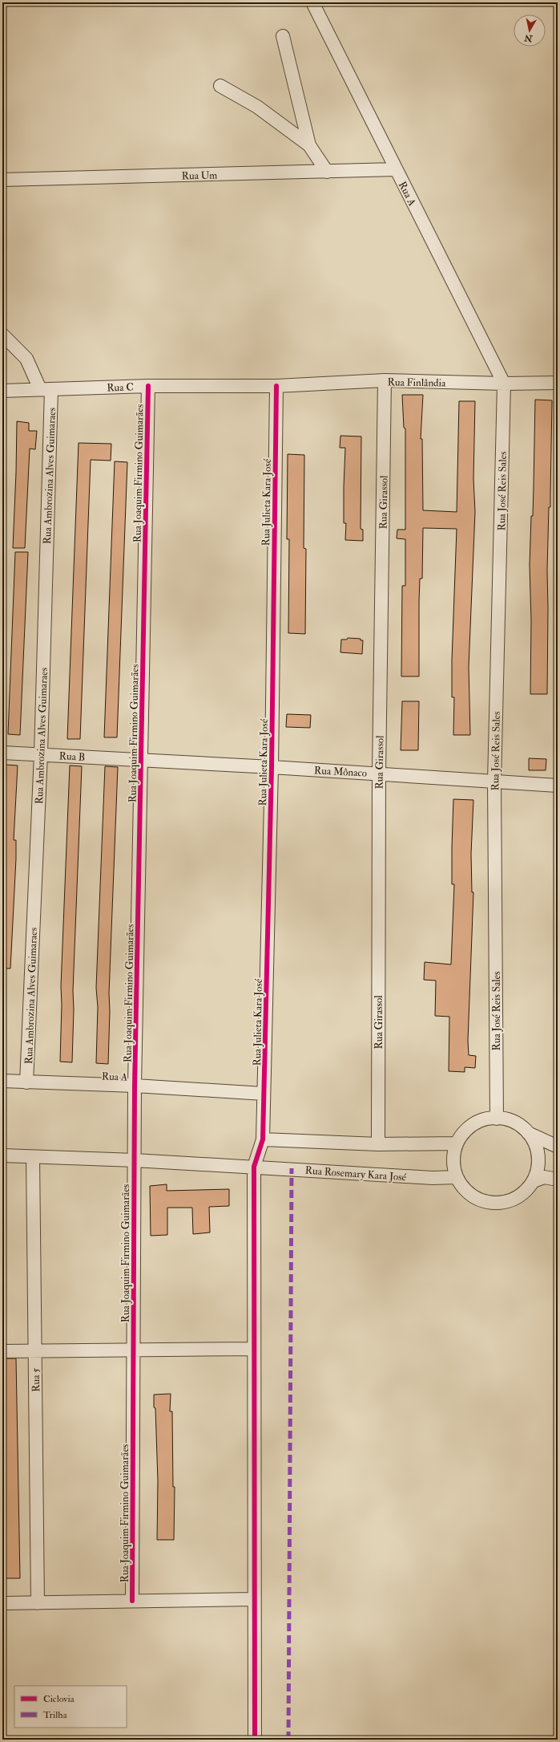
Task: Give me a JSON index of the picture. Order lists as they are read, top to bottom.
{
  "streets": {
    "street": [
      "Rua Um",
      "Rua A",
      "Rua Finlândia",
      "Rua C",
      "Rua Joaquim Firmino Guimarães",
      "Rua Ambrozina Alves Guimaraes",
      "Rua José Reis Sales",
      "Rua Julieta Kara José",
      "Rua Girassol",
      "Rua B",
      "Rua Mônaco",
      "Rua Rosemary Kara José",
      "Rua 5"
    ]
  },
  "crossings": [
    ["Rua Um", "Rua A"],
    ["Rua A", "Rua Finlândia"],
    ["Rua A", "Rua Joaquim Firmino Guimarães"],
    ["Rua A", "Rua Ambrozina Alves Guimaraes"],
    ["Rua A", "Rua José Reis Sales"],
    ["Rua A", "Rua Julieta Kara José"],
    ["Rua Finlândia", "Rua C"],
    ["Rua Finlândia", "Rua José Reis Sales"],
    ["Rua Finlândia", "Rua Julieta Kara José"],
    ["Rua Finlândia", "Rua Girassol"],
    ["Rua C", "Rua Joaquim Firmino Guimarães"],
    ["Rua C", "Rua Ambrozina Alves Guimaraes"],
    ["Rua C", "Rua Julieta Kara José"],
    ["Rua Joaquim Firmino Guimarães", "Rua B"],
    ["Rua Joaquim Firmino Guimarães", "Rua Mônaco"],
    ["Rua Joaquim Firmino Guimarães", "Rua Rosemary Kara José"],
    ["Rua Ambrozina Alves Guimaraes", "Rua B"],
    ["Rua José Reis Sales", "Rua Mônaco"],
    ["Rua José Reis Sales", "Rua Rosemary Kara José"],
    ["Rua Julieta Kara José", "Rua Mônaco"],
    ["Rua Julieta Kara José", "Rua Rosemary Kara José"],
    ["Rua Girassol", "Rua Mônaco"],
    ["Rua B", "Rua Mônaco"],
    ["Rua Rosemary Kara José", "Rua 5"]
  ],
  "legend": ["Ciclovia", "Trilha"],
  "north": "bottom"
}
